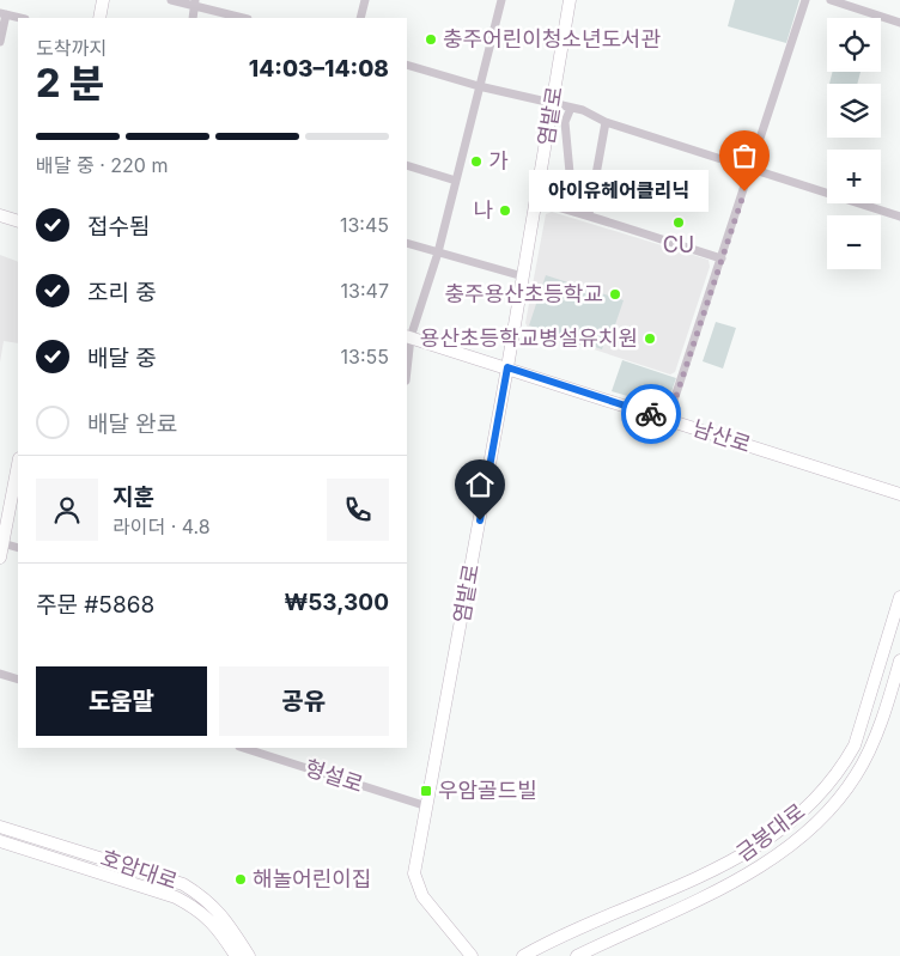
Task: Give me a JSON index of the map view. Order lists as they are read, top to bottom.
{
  "streets": {
    "street": [
      "염밭로",
      "남산로",
      "형설로",
      "금봉대로",
      "호암대로"
    ]
  },
  "crossings": [
    ["염밭로", "남산로"],
    ["염밭로", "형설로"]
  ],
  "places": {
    "other": [
      "충주어린이청소년도서관",
      "가",
      "아이유헤어클리닉",
      "나",
      "CU",
      "충주용산초등학교",
      "용산초등학교병설유치원",
      "해놀어린이집"
    ],
    "transit": ["우암골드빌"]
  },
  "page": {
    "map_buttons": ["+", "−"],
    "heading": ["2 분", "도착까지", "14:03–14:08"],
    "panel": [
      "지훈",
      "라이더 · 4.8",
      "주문 #5868",
      "₩53,300"
    ],
    "bar": "배달 중 · 220 m",
    "bubble": "아이유헤어클리닉",
    "list": [
      ["접수됨", "13:45"],
      ["조리 중", "13:47"],
      ["배달 중", "13:55"],
      "배달 완료"
    ],
    "buttons": ["도움말", "공유"]
  }
}
